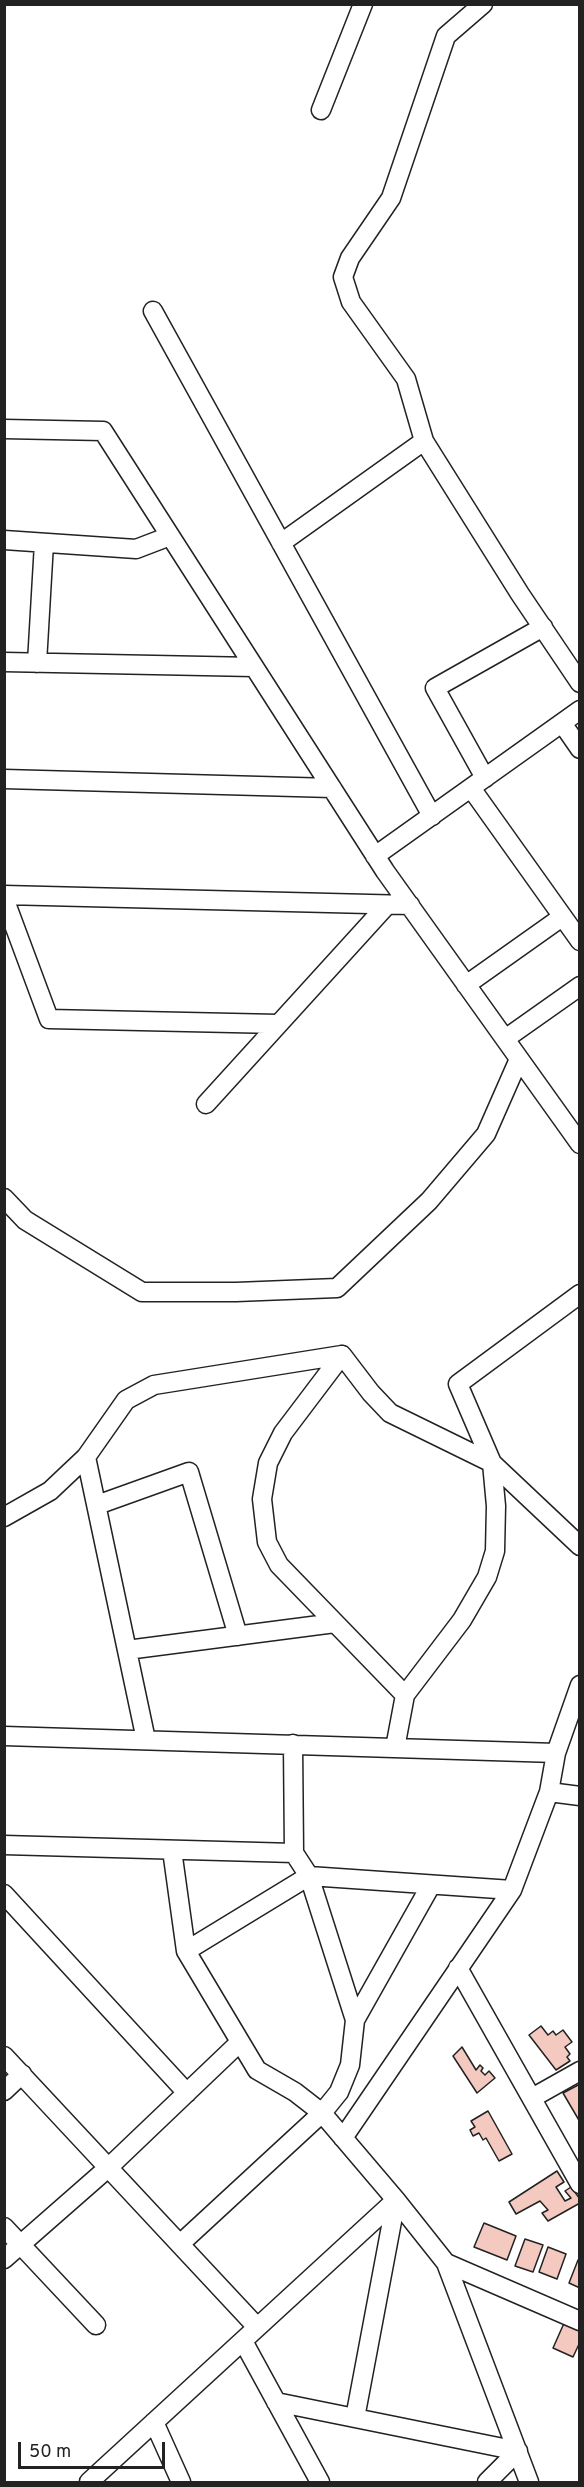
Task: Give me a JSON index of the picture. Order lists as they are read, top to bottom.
{
  "scale_bar": "50 m"
}
